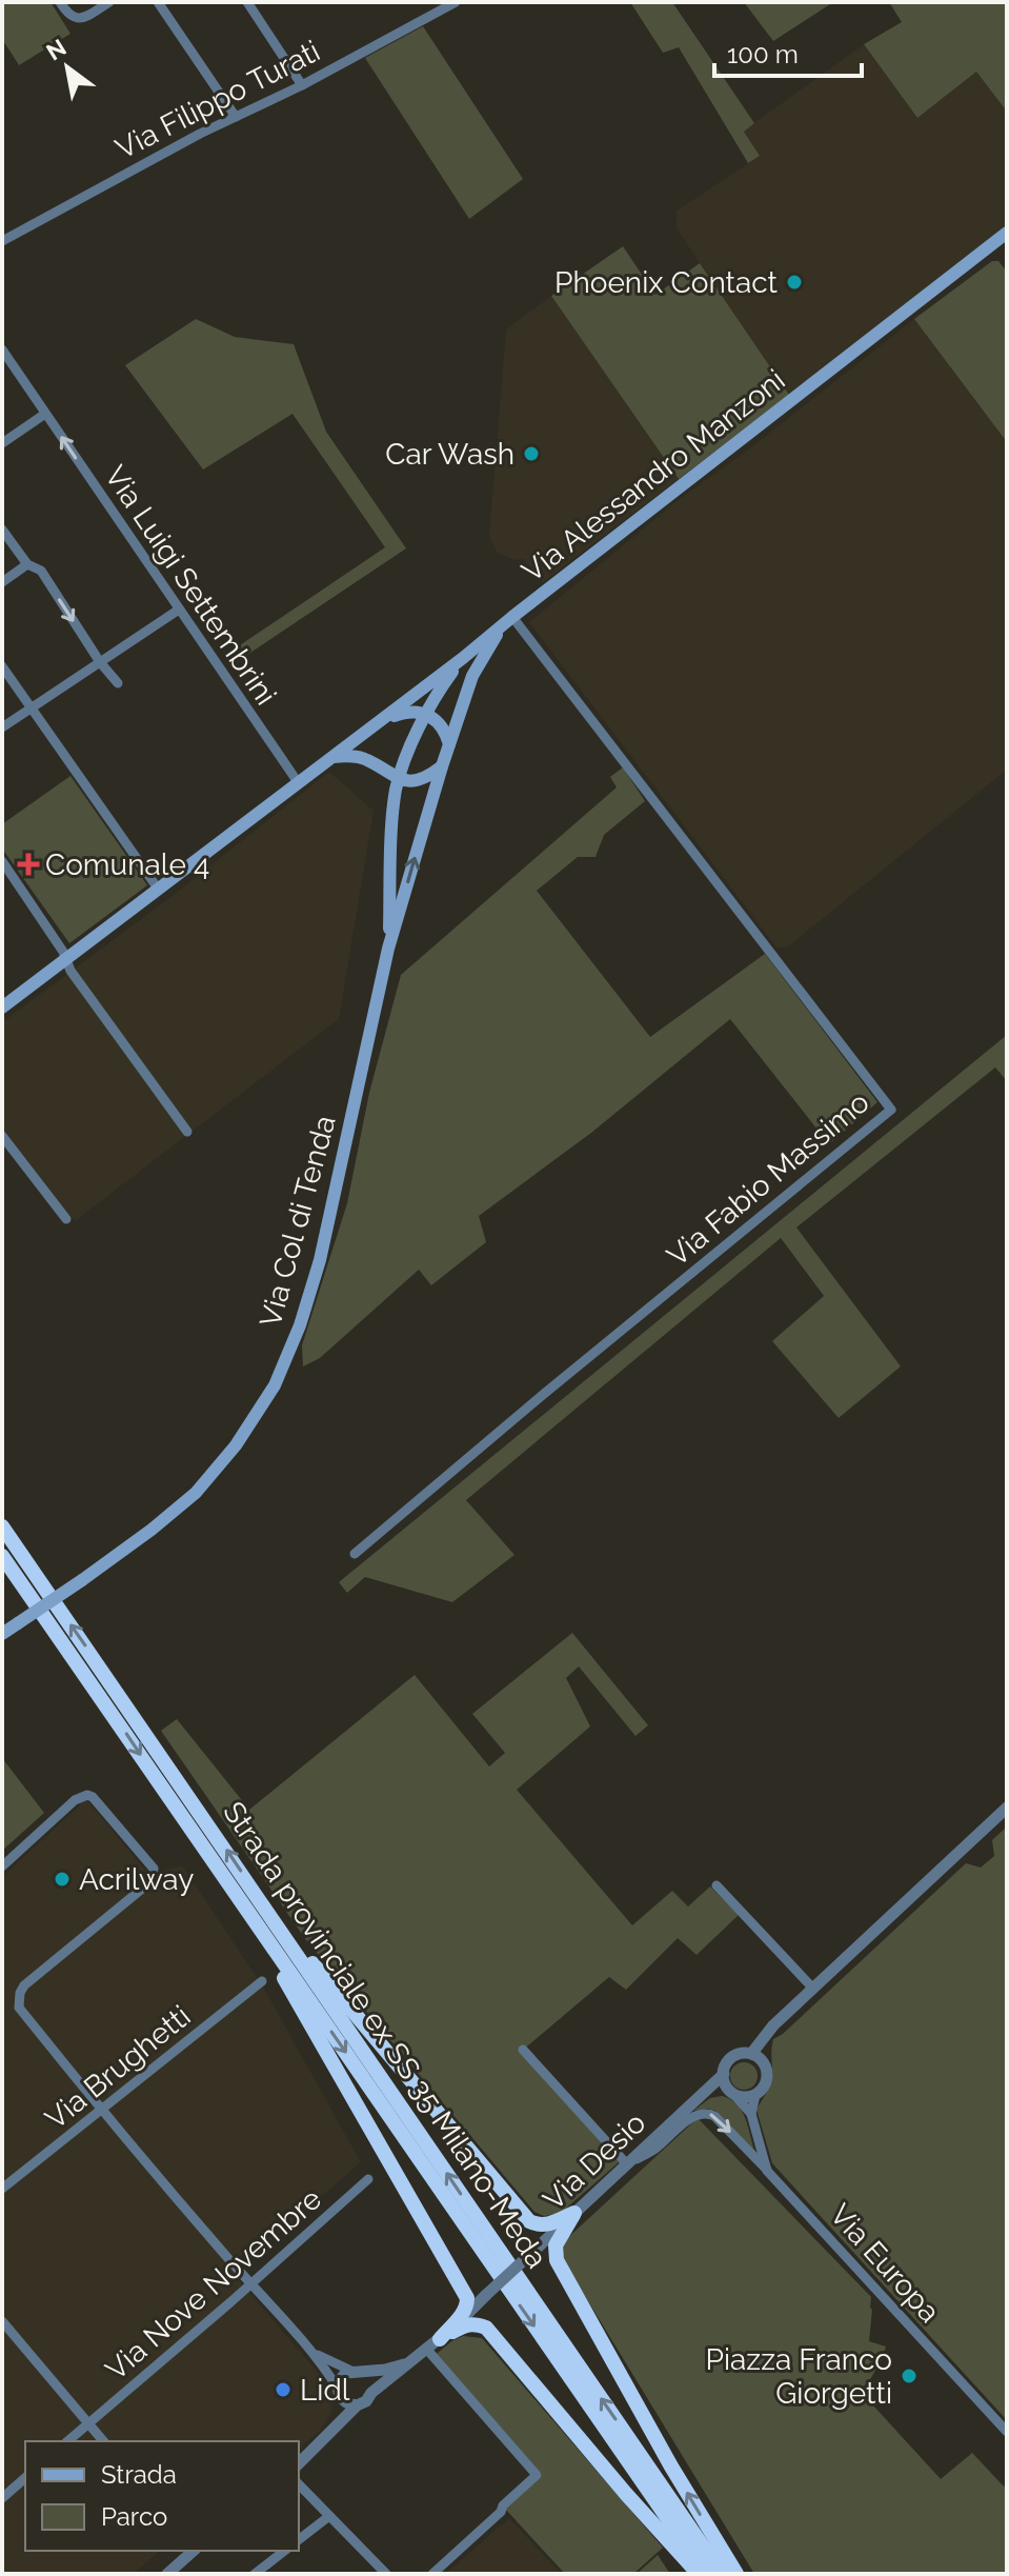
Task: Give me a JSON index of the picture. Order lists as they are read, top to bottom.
{
  "streets": {
    "highway": ["Strada provinciale ex SS 35 Milano-Meda"],
    "main road": ["Via Alessandro Manzoni", "Via Col di Tenda"],
    "street": [
      "Via Filippo Turati",
      "Via Luigi Settembrini",
      "Via Fabio Massimo",
      "Via Brughetti",
      "Via Desio",
      "Via Europa",
      "Via Nove Novembre"
    ]
  },
  "crossings": [
    ["Via Alessandro Manzoni", "Via Luigi Settembrini"],
    ["Via Alessandro Manzoni", "Via Fabio Massimo"],
    ["Via Alessandro Manzoni", "Via Col di Tenda"],
    ["Via Fabio Massimo", "Via Col di Tenda"],
    ["Via Desio", "Via Europa"]
  ],
  "one_way": ["Via Luigi Settembrini"],
  "places": {
    "other": [
      "Phoenix Contact",
      "Car Wash",
      "Acrilway",
      "Piazza Franco Giorgetti",
      "Lidl"
    ],
    "health": ["Comunale 4"]
  },
  "legend": ["Strada", "Parco"],
  "scale_bar": "100 m",
  "north": "top left"
}
